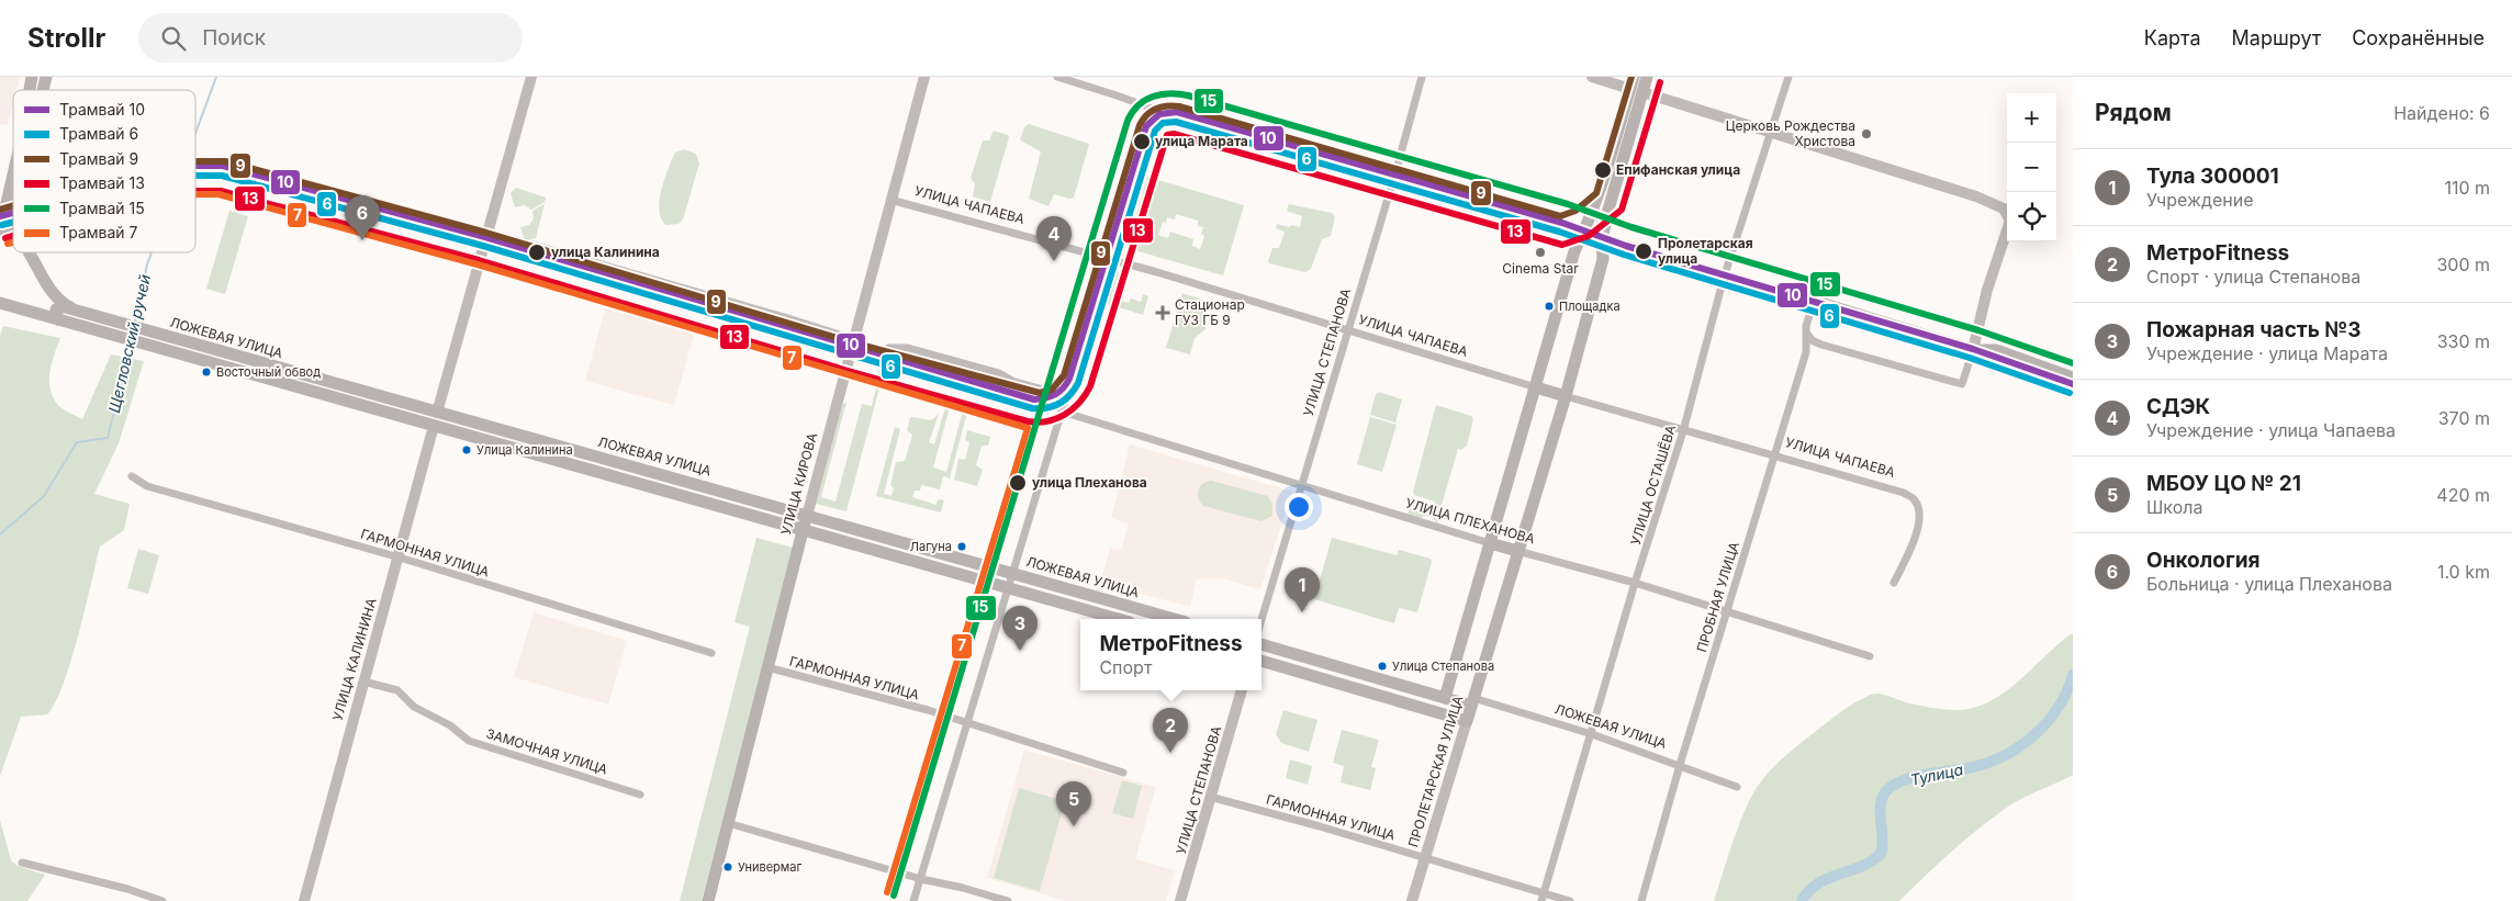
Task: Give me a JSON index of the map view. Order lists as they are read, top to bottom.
{
  "streets": {
    "main road": [
      "УЛИЦА ЧАПАЕВА",
      "ЛОЖЕВАЯ УЛИЦА",
      "УЛИЦА КИРОВА",
      "УЛИЦА ПЛЕХАНОВА",
      "УЛИЦА КАЛИНИНА",
      "ПРОЛЕТАРСКАЯ УЛИЦА"
    ],
    "street": [
      "УЛИЦА СТЕПАНОВА",
      "УЛИЦА ОСТАШЁВА",
      "ГАРМОННАЯ УЛИЦА",
      "ПРОБНАЯ УЛИЦА",
      "ЗАМОЧНАЯ УЛИЦА"
    ]
  },
  "crossings": [
    ["УЛИЦА ЧАПАЕВА", "УЛИЦА СТЕПАНОВА"],
    ["УЛИЦА ЧАПАЕВА", "УЛИЦА КИРОВА"],
    ["УЛИЦА ЧАПАЕВА", "УЛИЦА ОСТАШЁВА"],
    ["УЛИЦА ЧАПАЕВА", "ПРОБНАЯ УЛИЦА"],
    ["УЛИЦА ЧАПАЕВА", "ПРОЛЕТАРСКАЯ УЛИЦА"],
    ["ЛОЖЕВАЯ УЛИЦА", "УЛИЦА КИРОВА"],
    ["ЛОЖЕВАЯ УЛИЦА", "УЛИЦА ОСТАШЁВА"],
    ["ЛОЖЕВАЯ УЛИЦА", "ПРОБНАЯ УЛИЦА"],
    ["ЛОЖЕВАЯ УЛИЦА", "УЛИЦА КАЛИНИНА"],
    ["ЛОЖЕВАЯ УЛИЦА", "ПРОЛЕТАРСКАЯ УЛИЦА"],
    ["УЛИЦА СТЕПАНОВА", "УЛИЦА ПЛЕХАНОВА"],
    ["УЛИЦА СТЕПАНОВА", "ГАРМОННАЯ УЛИЦА"],
    ["УЛИЦА КИРОВА", "ГАРМОННАЯ УЛИЦА"],
    ["УЛИЦА ОСТАШЁВА", "УЛИЦА ПЛЕХАНОВА"],
    ["УЛИЦА ОСТАШЁВА", "ГАРМОННАЯ УЛИЦА"],
    ["УЛИЦА ПЛЕХАНОВА", "ПРОБНАЯ УЛИЦА"],
    ["УЛИЦА ПЛЕХАНОВА", "ПРОЛЕТАРСКАЯ УЛИЦА"],
    ["ГАРМОННАЯ УЛИЦА", "УЛИЦА КАЛИНИНА"],
    ["ГАРМОННАЯ УЛИЦА", "ПРОЛЕТАРСКАЯ УЛИЦА"],
    ["УЛИЦА КАЛИНИНА", "ЗАМОЧНАЯ УЛИЦА"]
  ],
  "water": ["Щегловский ручей", "Тулица"],
  "places": {
    "other": [
      "Церковь Рождества Христова",
      "улица Марата",
      "Епифанская улица",
      "Пролетарская улица",
      "улица Калинина",
      "Cinema Star",
      "Площадка",
      "Восточный обвод",
      "Улица Калинина",
      "улица Плеханова",
      "Лагуна",
      "Улица Степанова",
      "Универмаг"
    ],
    "health": ["Стационар ГУЗ ГБ 9"]
  },
  "lines": [
    "tram line 9",
    "tram line 13",
    "tram line 15",
    "tram line 10",
    "tram line 6",
    "tram line 7"
  ],
  "legend": [
    "Трамвай 10",
    "Трамвай 6",
    "Трамвай 9",
    "Трамвай 13",
    "Трамвай 15",
    "Трамвай 7"
  ],
  "page": {
    "header": "Strollr",
    "search": "Поиск",
    "nav": ["Карта", "Маршрут", "Сохранённые"],
    "heading": ["Рядом", "Найдено: 6"],
    "map_buttons": ["+", "−"],
    "list": [
      {
        "mark": "1",
        "name": "Тула 300001",
        "note": "Учреждение",
        "value": "110 m"
      },
      {
        "mark": "2",
        "name": "МетроFitness",
        "note": "Спорт · улица Степанова",
        "value": "300 m"
      },
      {
        "mark": "3",
        "name": "Пожарная часть №3",
        "note": "Учреждение · улица Марата",
        "value": "330 m"
      },
      {
        "mark": "4",
        "name": "СДЭК",
        "note": "Учреждение · улица Чапаева",
        "value": "370 m"
      },
      {
        "mark": "5",
        "name": "МБОУ ЦО № 21",
        "note": "Школа",
        "value": "420 m"
      },
      {
        "mark": "6",
        "name": "Онкология",
        "note": "Больница · улица Плеханова",
        "value": "1.0 km"
      }
    ],
    "pins": [
      "6",
      "4",
      "1",
      "3",
      "2",
      "5"
    ],
    "popup": ["МетроFitness", "Спорт"]
  }
}
